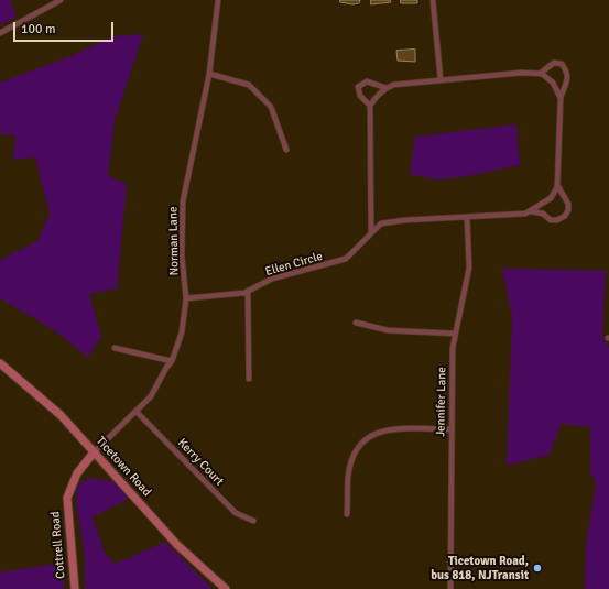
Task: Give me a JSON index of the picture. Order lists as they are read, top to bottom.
{
  "streets": {
    "street": [
      "Norman Lane",
      "Ellen Circle",
      "Jennifer Lane",
      "Kerry Court",
      "Ticetown Road",
      "Cottrell Road"
    ]
  },
  "crossings": [
    ["Norman Lane", "Ellen Circle"],
    ["Norman Lane", "Kerry Court"],
    ["Norman Lane", "Ticetown Road"],
    ["Norman Lane", "Cottrell Road"],
    ["Ellen Circle", "Jennifer Lane"],
    ["Ticetown Road", "Cottrell Road"]
  ],
  "places": ["Ticetown Road, bus 818, NJTransit"],
  "scale_bar": "100 m"
}
